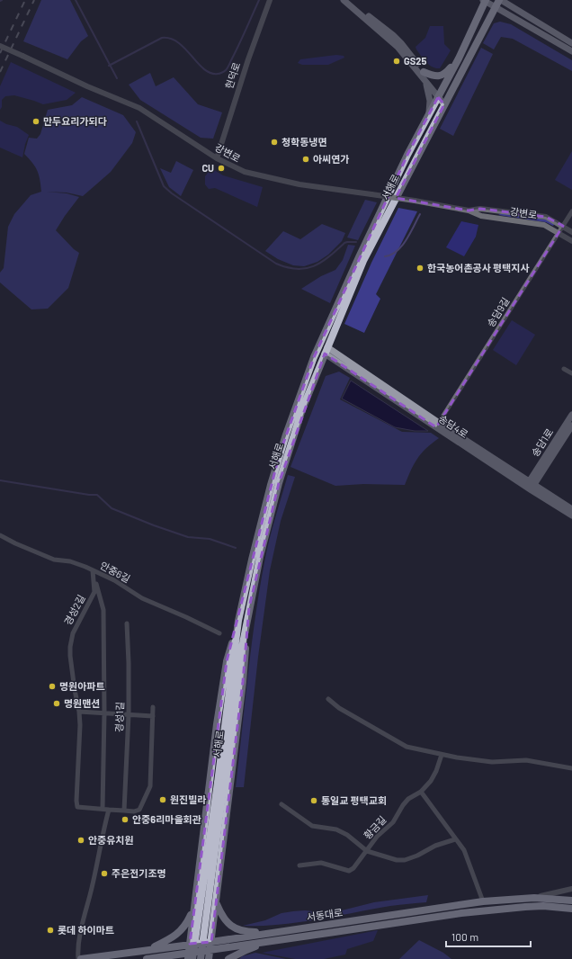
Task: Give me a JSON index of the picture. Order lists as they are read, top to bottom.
{
  "streets": {
    "main road": [
      "서해로",
      "송담4로",
      "송담1로",
      "서동대로"
    ],
    "street": [
      "현덕로",
      "강변로",
      "송담9길",
      "안중6길",
      "경성2길",
      "경성1길",
      "황금길"
    ]
  },
  "crossings": [
    ["현덕로", "강변로"],
    ["강변로", "송담9길"],
    ["서해로", "송담4로"],
    ["서해로", "서동대로"],
    ["송담9길", "송담4로"],
    ["송담4로", "송담1로"],
    ["안중6길", "경성2길"]
  ],
  "places": [
    "GS25",
    "만두요리가되다",
    "청학동냉면",
    "아씨연가",
    "CU",
    "한국농어촌공사 평택지사",
    "명원아파트",
    "명원맨션",
    "원진빌라",
    "통일교 평택교회",
    "안중6리마을회관",
    "안중유치원",
    "주은전기조명",
    "롯데 하이마트"
  ],
  "scale_bar": "100 m"
}
